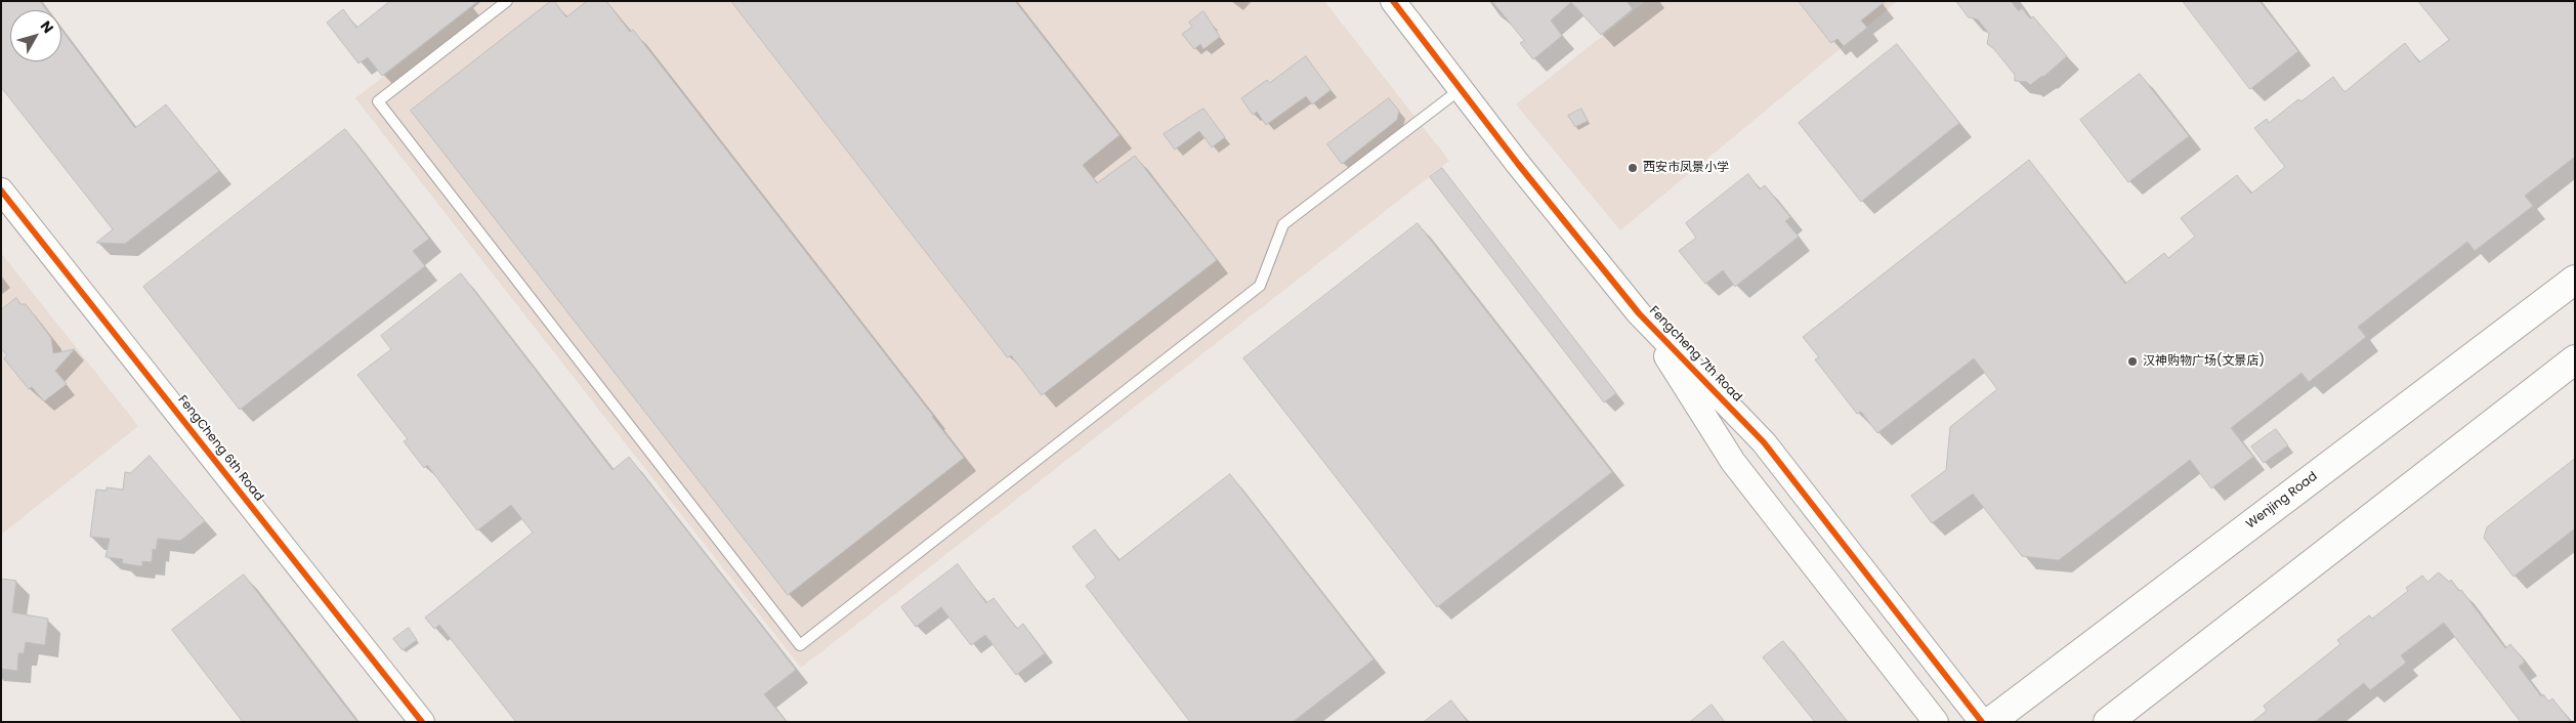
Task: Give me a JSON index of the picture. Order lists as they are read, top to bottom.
{
  "streets": {
    "main road": ["Wenjing Road"],
    "street": ["Fengcheng 7th Road", "FengCheng 6th Road"]
  },
  "places": ["西安市凤景小学", "汉神购物广场(文景店)"],
  "north": "top right"
}
